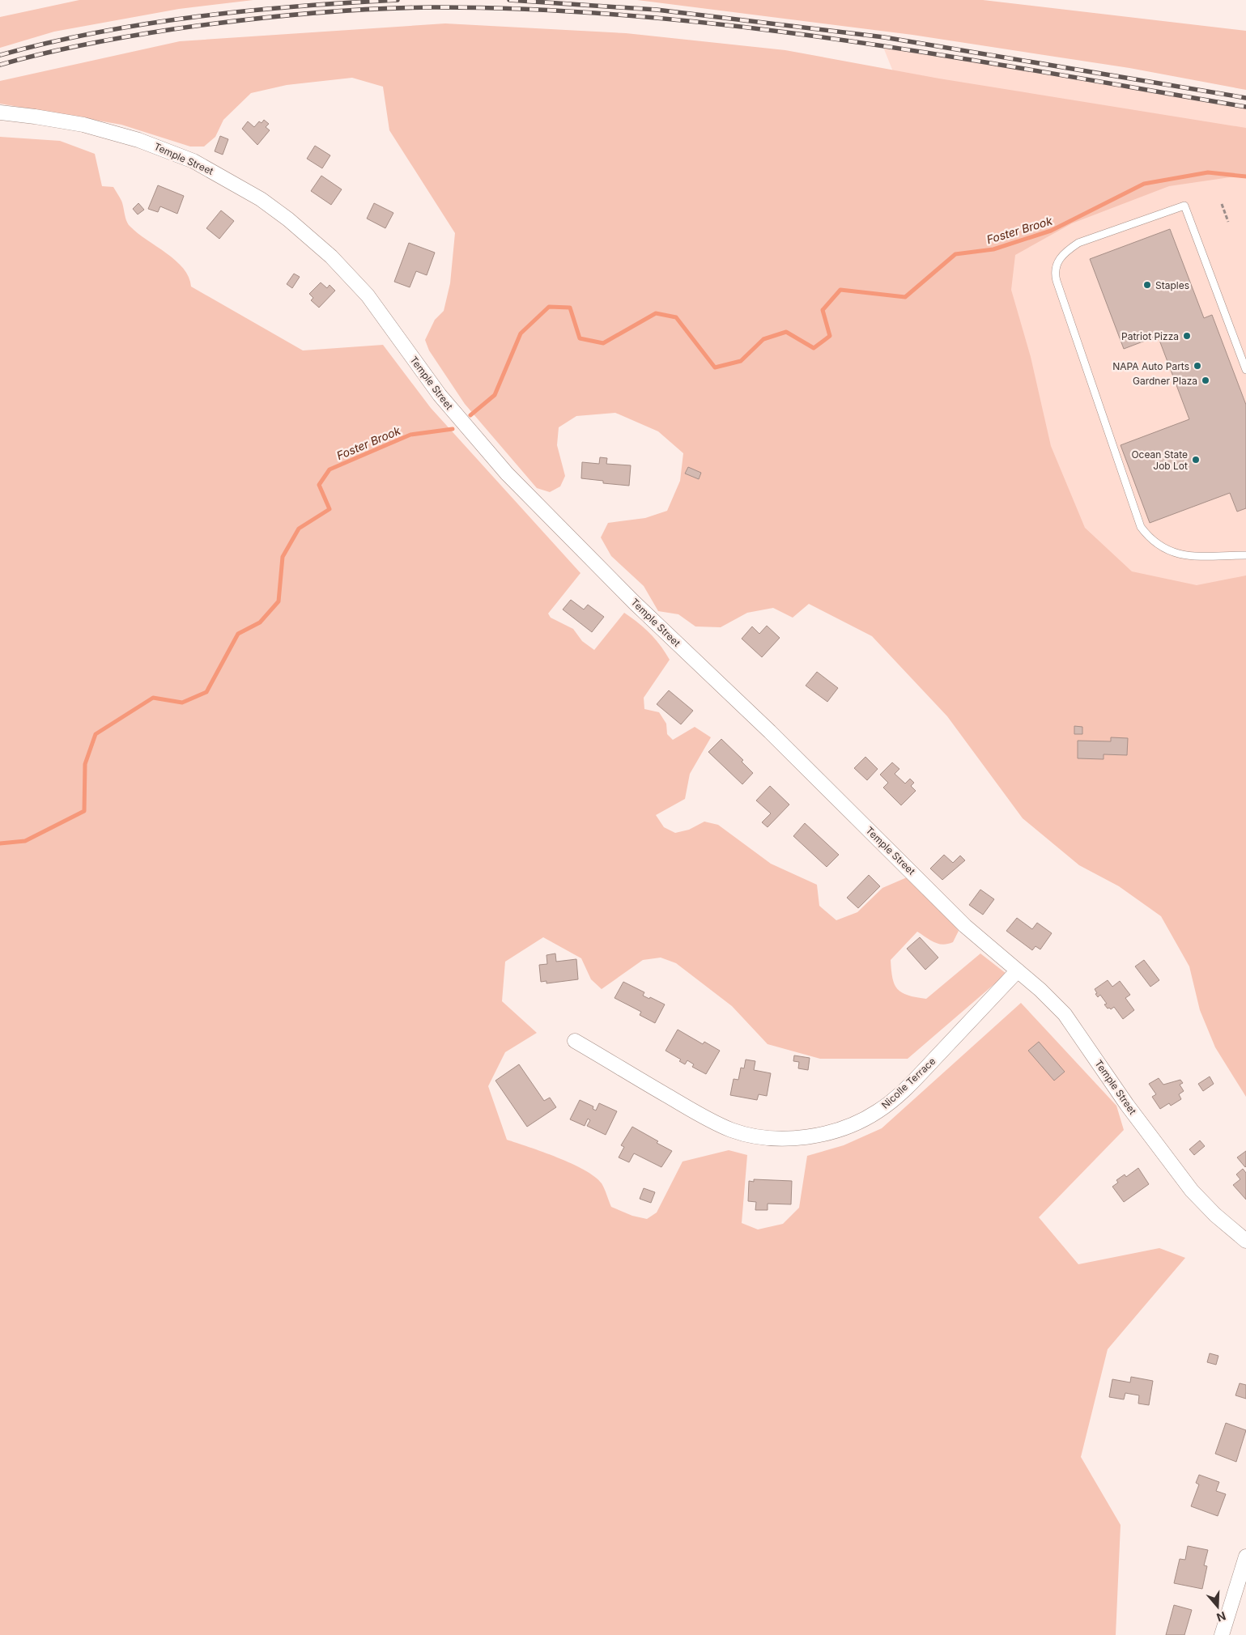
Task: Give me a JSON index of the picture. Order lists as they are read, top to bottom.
{
  "streets": {
    "street": ["Temple Street", "Nicolle Terrace"]
  },
  "crossings": [
    ["Temple Street", "Nicolle Terrace"]
  ],
  "water": ["Foster Brook"],
  "places": [
    "Staples",
    "Patriot Pizza",
    "NAPA Auto Parts",
    "Gardner Plaza",
    "Ocean State Job Lot"
  ],
  "north": "bottom"
}
